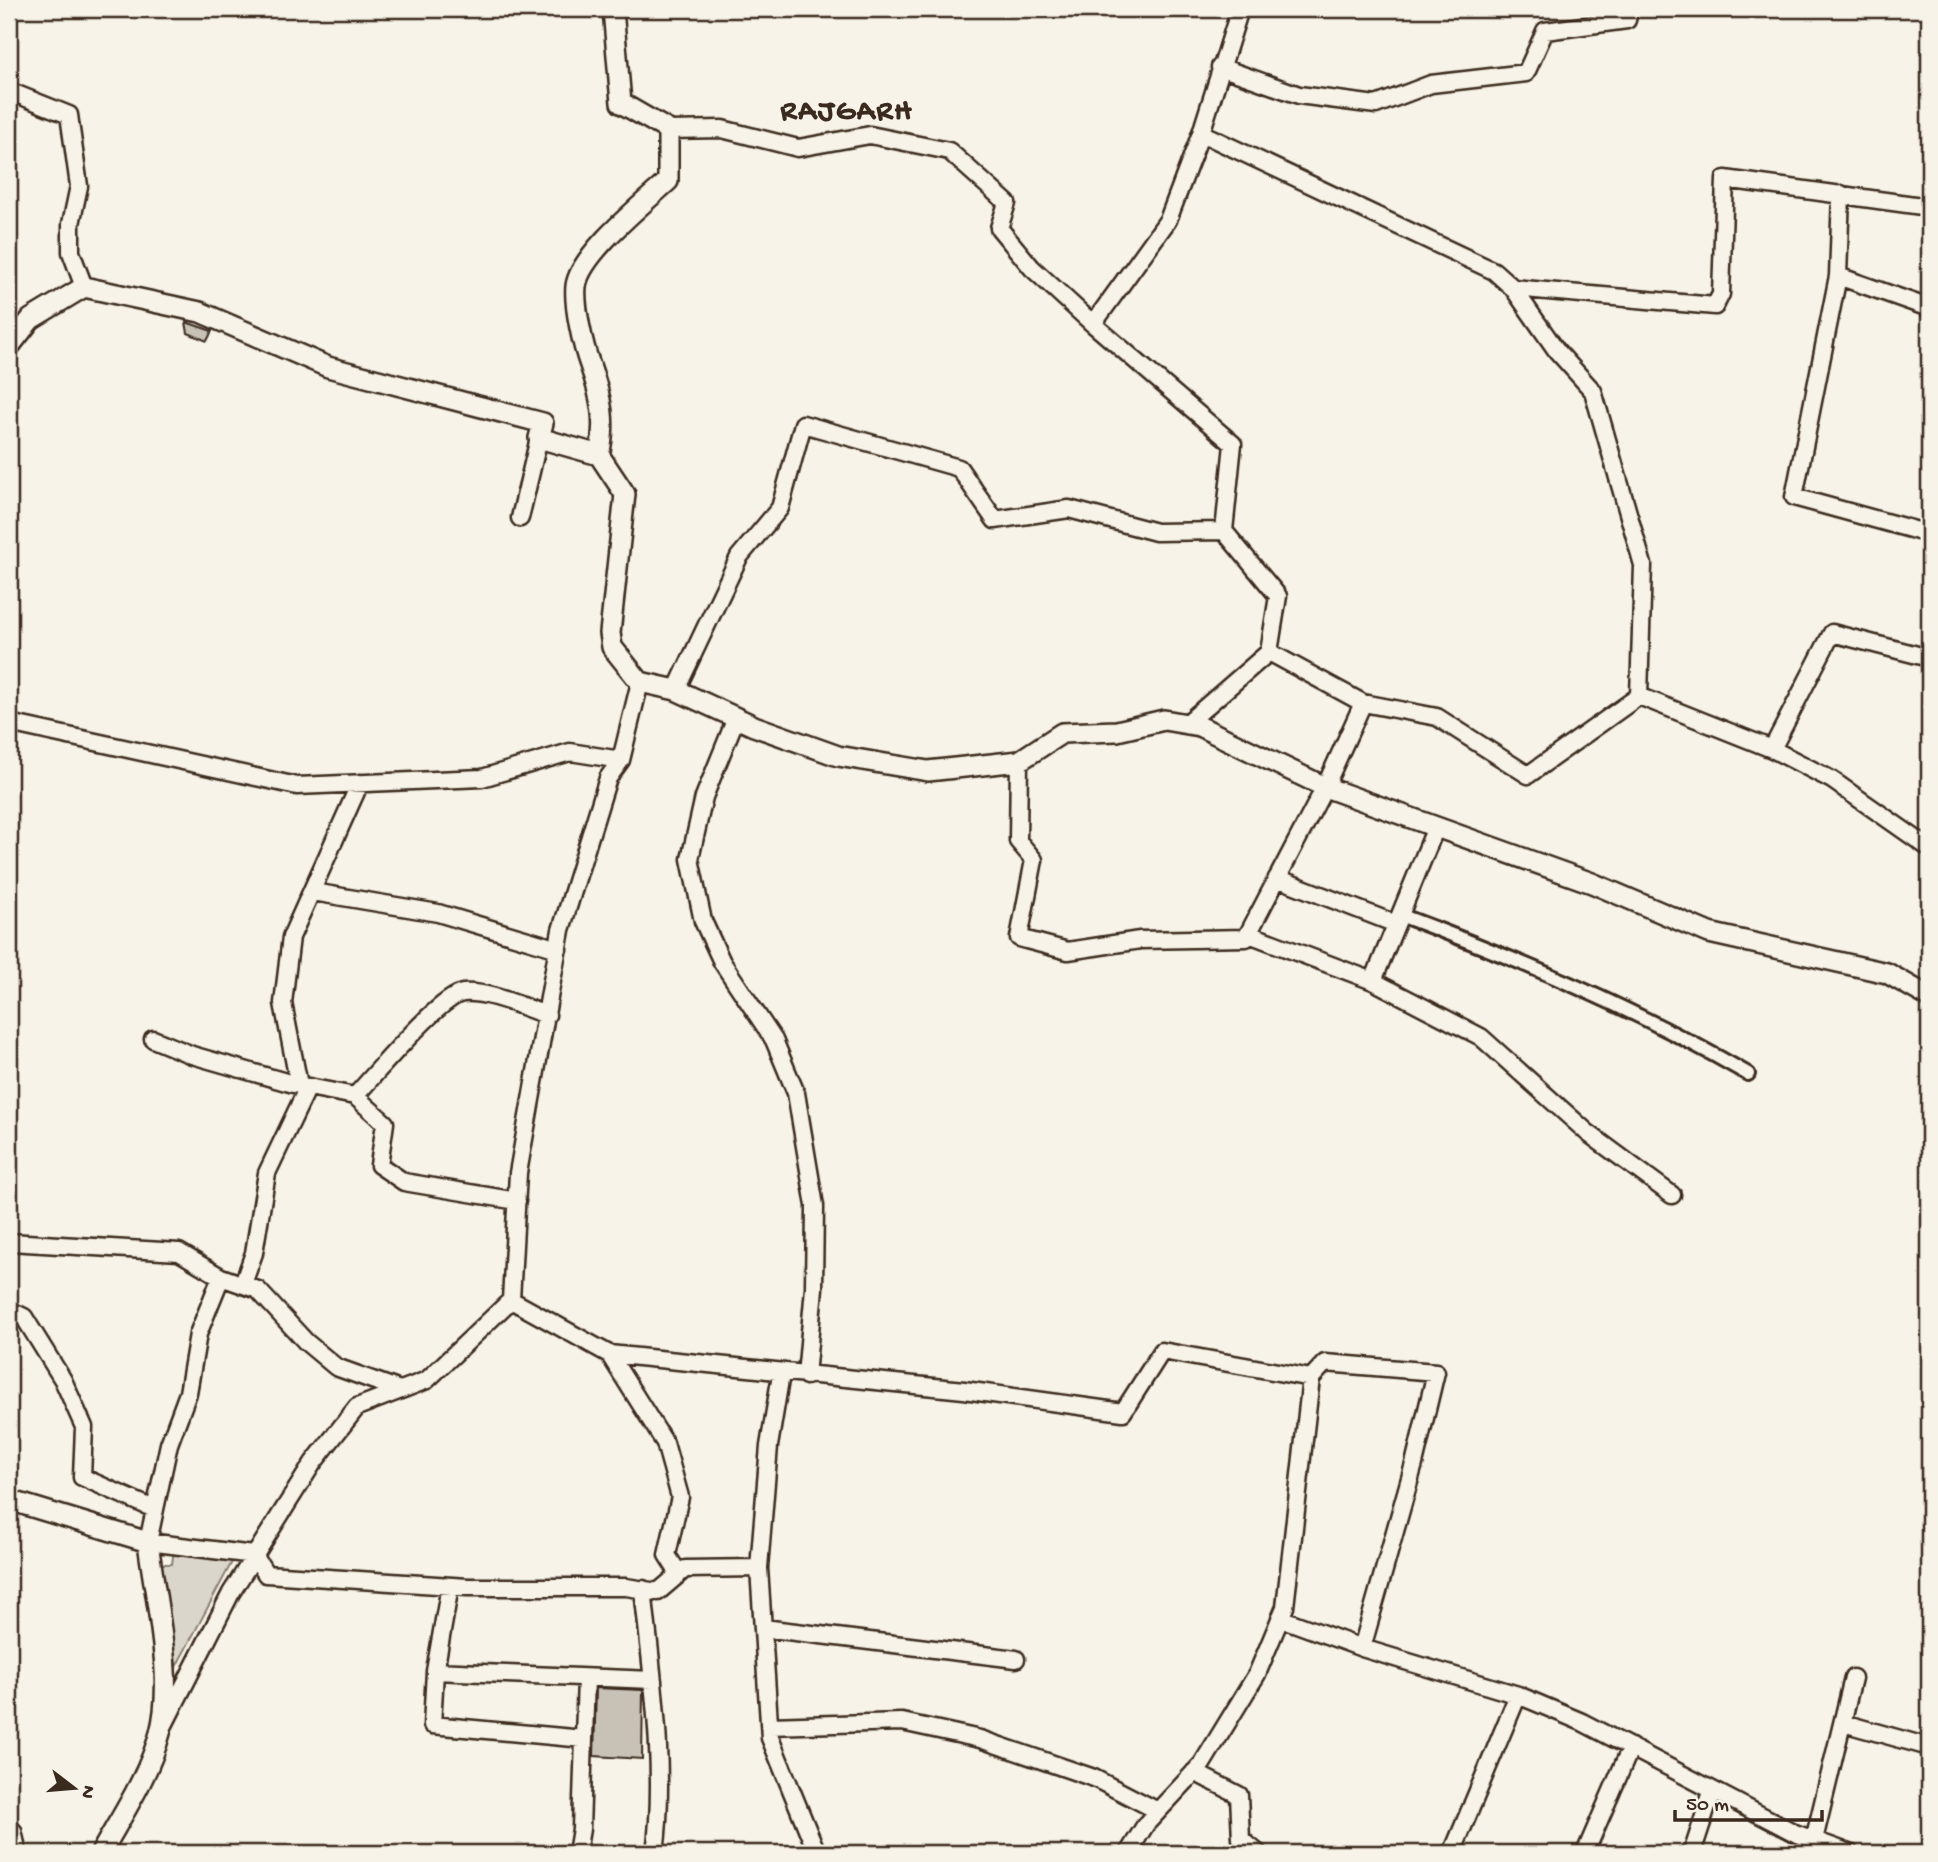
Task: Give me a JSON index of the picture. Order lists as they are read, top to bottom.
{
  "districts": ["RAJGARH"],
  "scale_bar": "50 m",
  "north": "right"
}
